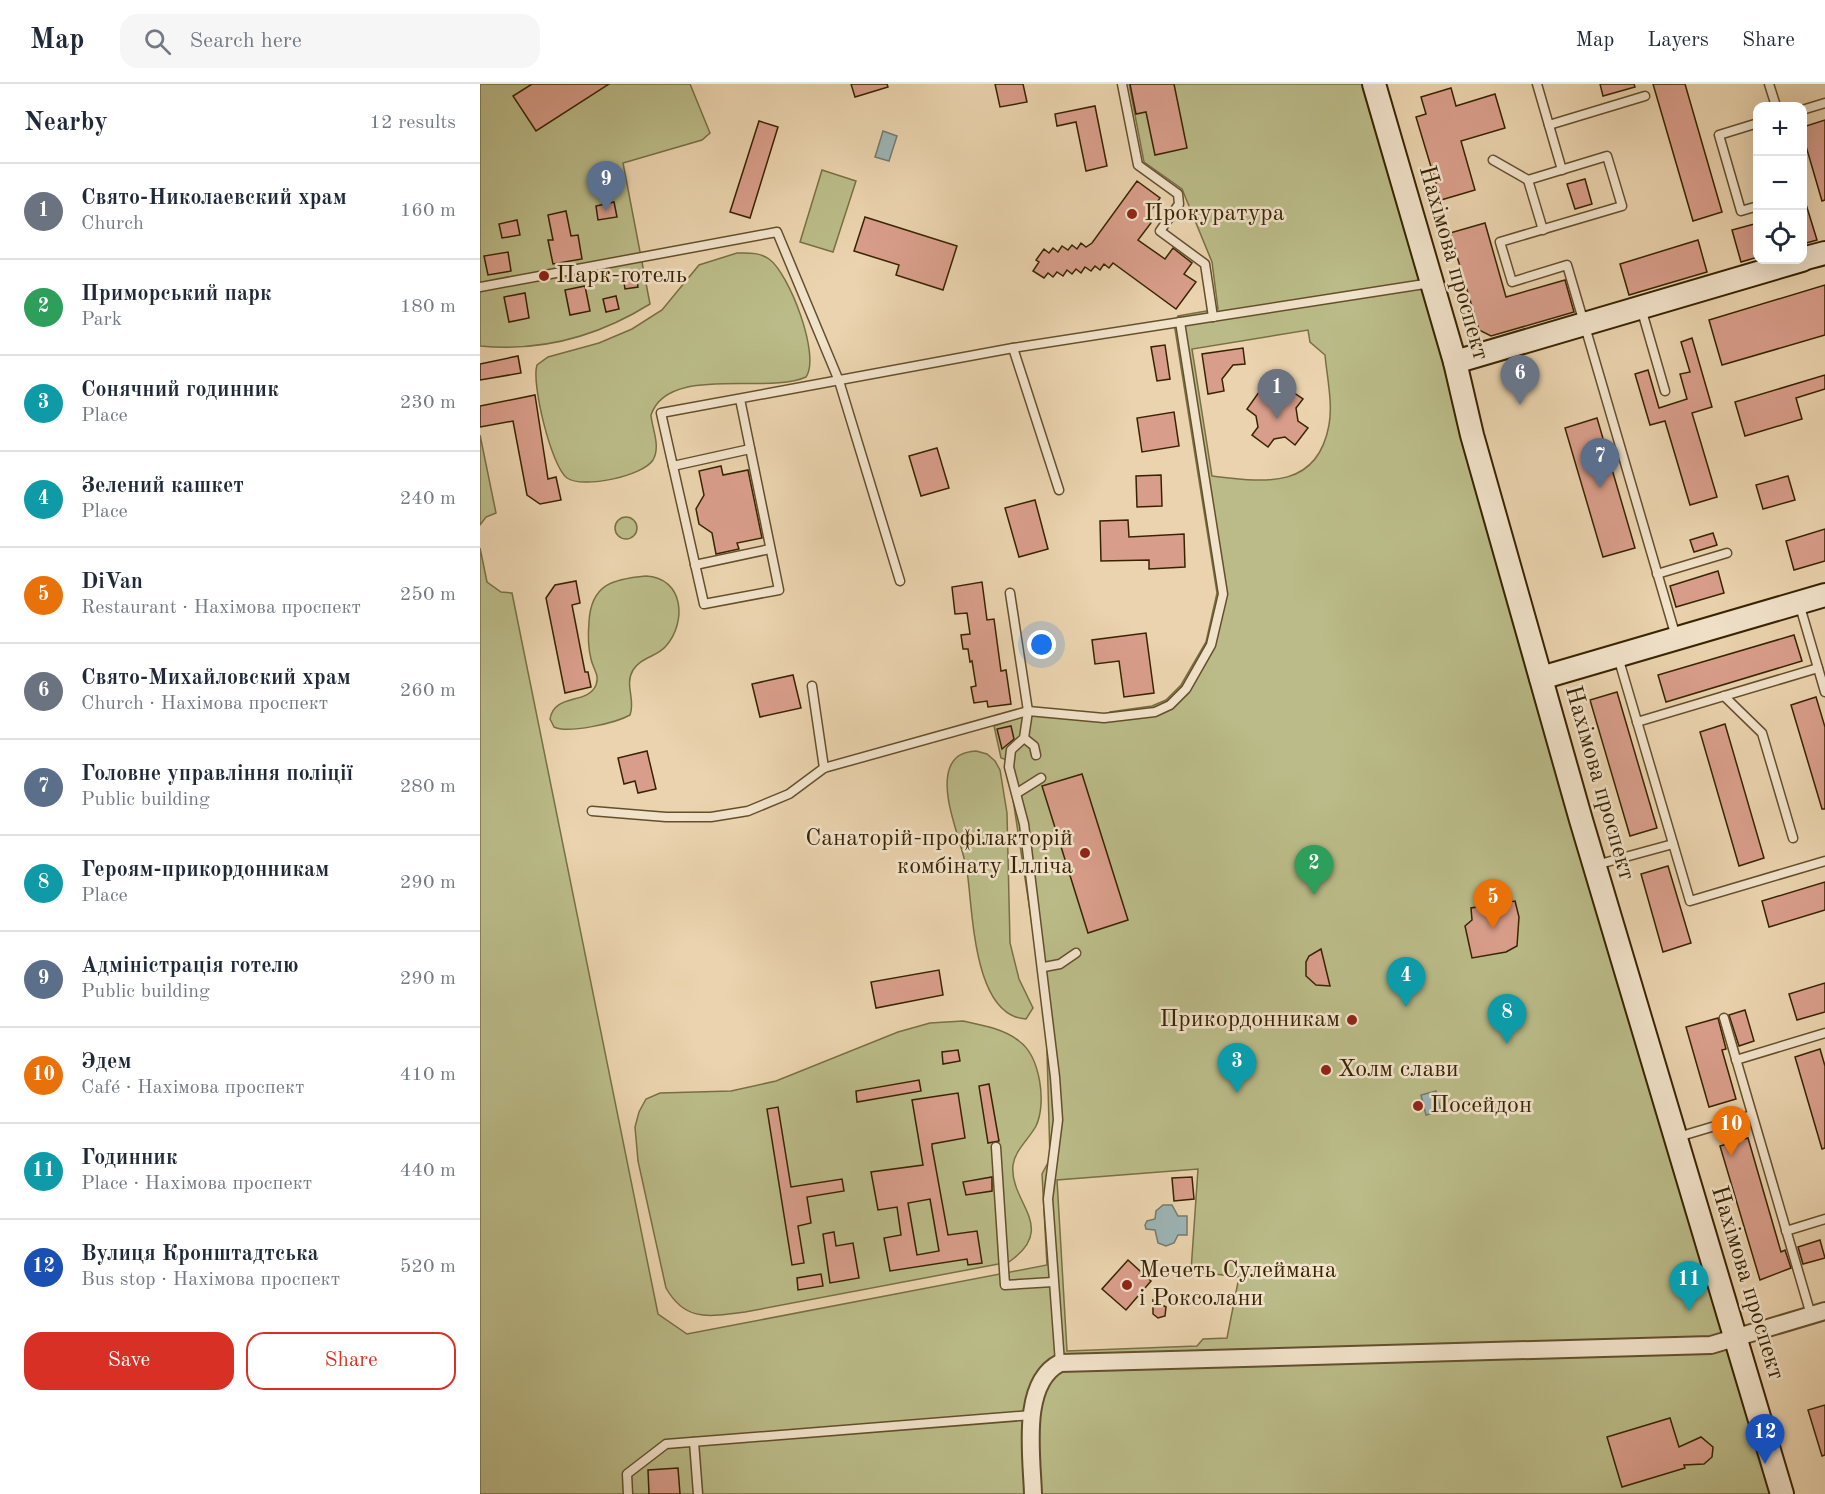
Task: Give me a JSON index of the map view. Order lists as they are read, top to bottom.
{
  "streets": {
    "main road": ["Нахімова проспект"]
  },
  "places": [
    "Прокуратура",
    "Парк-готель",
    "Санаторій-профілакторій комбінату Ілліча",
    "Прикордонникам",
    "Холм слави",
    "Посейдон",
    "Мечеть Сулеймана і Роксолани"
  ],
  "page": {
    "header": "Map",
    "search": "Search here",
    "nav": ["Map", "Layers", "Share"],
    "heading": ["Nearby", "12 results"],
    "map_buttons": ["+", "−"],
    "pins": [
      "9",
      "6",
      "1",
      "7",
      "2",
      "5",
      "4",
      "8",
      "3",
      "10",
      "11",
      "12"
    ],
    "list": [
      {
        "mark": "1",
        "name": "Свято-Николаевский храм",
        "note": "Church",
        "value": "160 m"
      },
      {
        "mark": "2",
        "name": "Приморський парк",
        "note": "Park",
        "value": "180 m"
      },
      {
        "mark": "3",
        "name": "Сонячний годинник",
        "note": "Place",
        "value": "230 m"
      },
      {
        "mark": "4",
        "name": "Зелений кашкет",
        "note": "Place",
        "value": "240 m"
      },
      {
        "mark": "5",
        "name": "DiVan",
        "note": "Restaurant · Нахімова проспект",
        "value": "250 m"
      },
      {
        "mark": "6",
        "name": "Свято-Михайловский храм",
        "note": "Church · Нахімова проспект",
        "value": "260 m"
      },
      {
        "mark": "7",
        "name": "Головне управління поліції",
        "note": "Public building",
        "value": "280 m"
      },
      {
        "mark": "8",
        "name": "Героям-прикордонникам",
        "note": "Place",
        "value": "290 m"
      },
      {
        "mark": "9",
        "name": "Адміністрація готелю",
        "note": "Public building",
        "value": "290 m"
      },
      {
        "mark": "10",
        "name": "Эдем",
        "note": "Café · Нахімова проспект",
        "value": "410 m"
      },
      {
        "mark": "11",
        "name": "Годинник",
        "note": "Place · Нахімова проспект",
        "value": "440 m"
      },
      {
        "mark": "12",
        "name": "Вулиця Кронштадтська",
        "note": "Bus stop · Нахімова проспект",
        "value": "520 m"
      }
    ],
    "buttons": ["Save", "Share"]
  }
}
